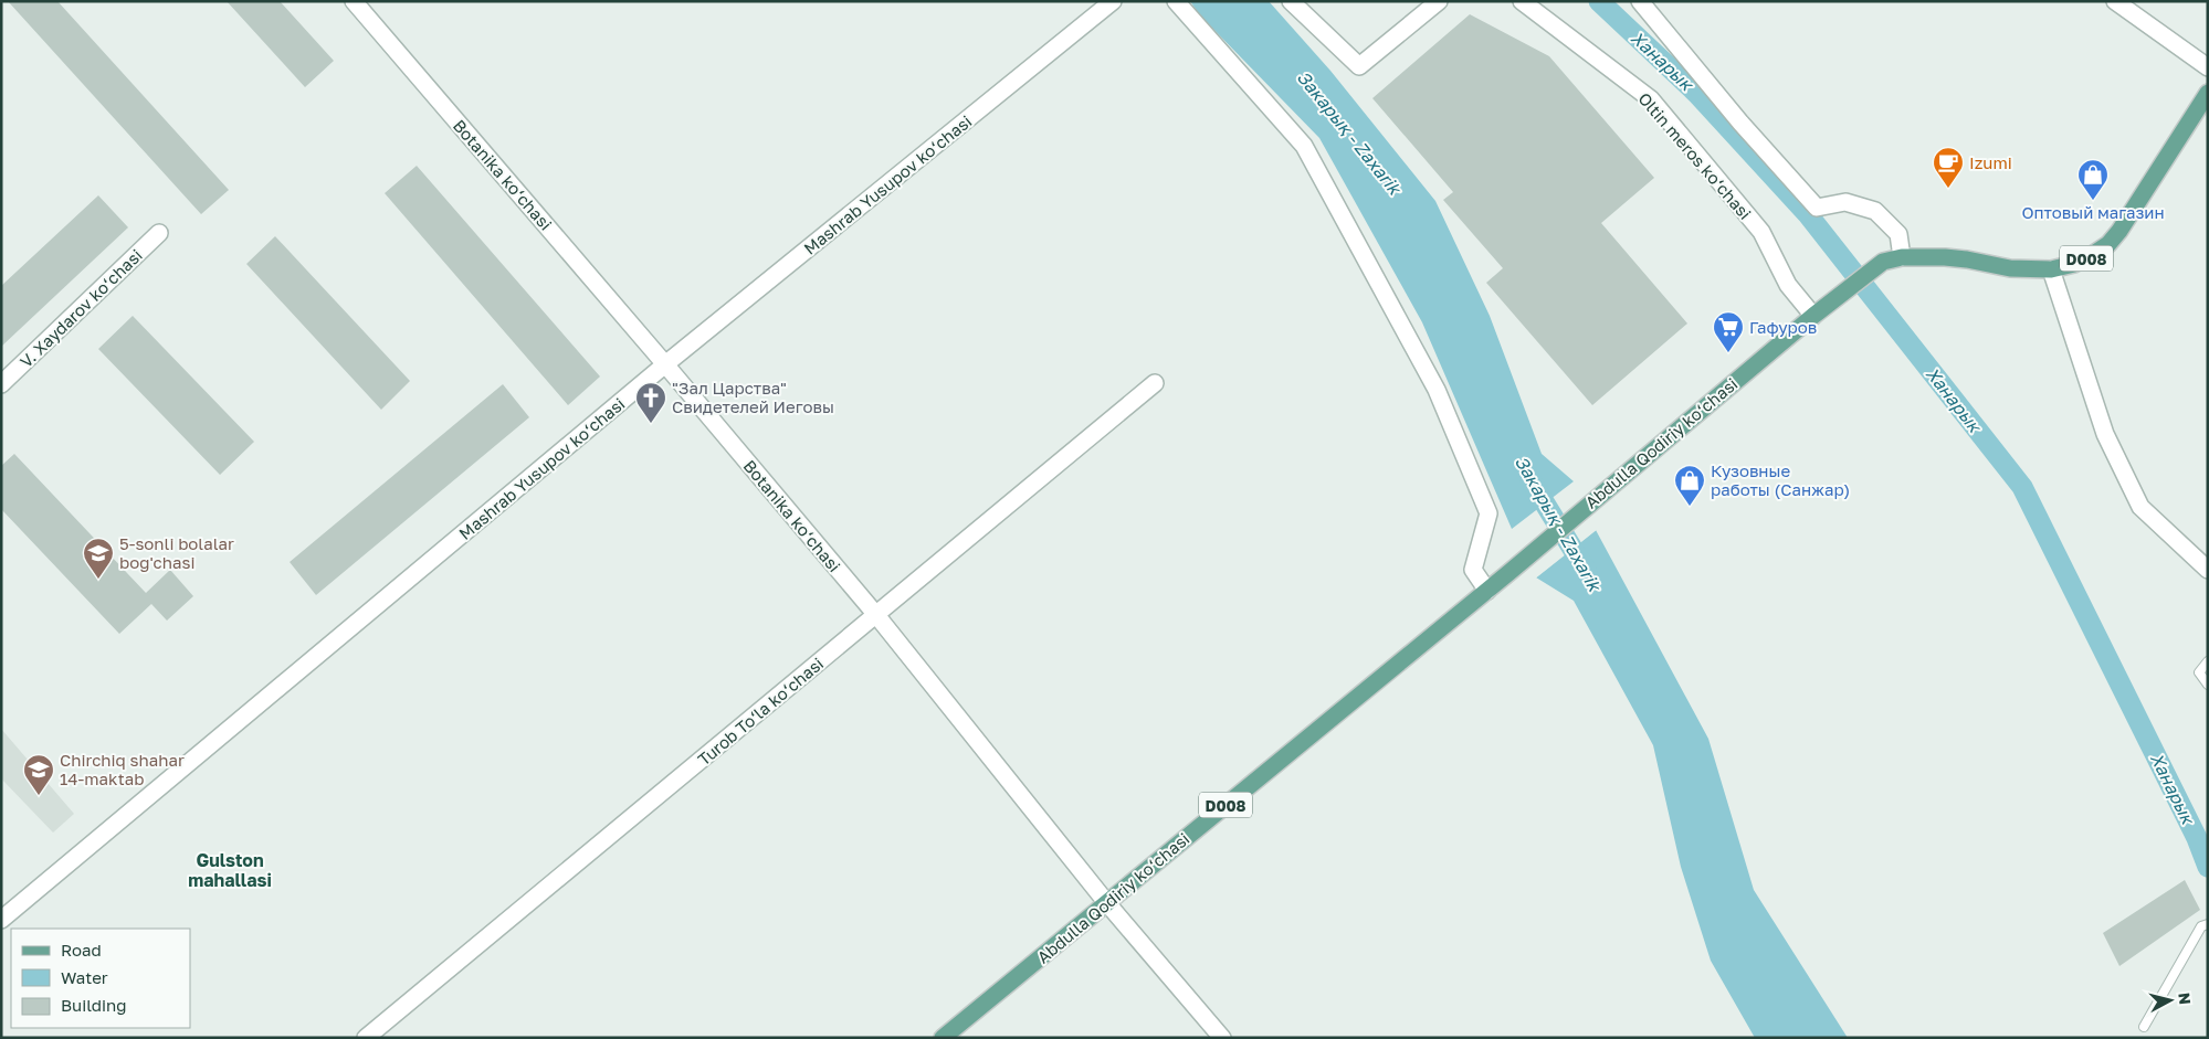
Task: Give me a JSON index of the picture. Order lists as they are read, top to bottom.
{
  "streets": {
    "main road": ["D008", "Abdulla Qodiriy ko‘chasi"],
    "street": [
      "Oltin meros ko‘chasi",
      "Botanika ko‘chasi",
      "Mashrab Yusupov ko‘chasi",
      "V. Xaydarov ko‘chasi",
      "Turob To‘la ko‘chasi"
    ]
  },
  "crossings": [
    ["Oltin meros ko‘chasi", "Abdulla Qodiriy ko‘chasi"],
    ["Botanika ko‘chasi", "Mashrab Yusupov ko‘chasi"],
    ["Botanika ko‘chasi", "Abdulla Qodiriy ko‘chasi"],
    ["Botanika ko‘chasi", "Turob To‘la ko‘chasi"]
  ],
  "districts": ["Gulston mahallasi"],
  "water": ["Ханарык", "Закарық - Zaxarik"],
  "places": {
    "cafe": ["Izumi"],
    "shop": ["Оптовый магазин", "Кузовные работы (Санжар)"],
    "supermarket": ["Гафуров"],
    "church": ["\"Зал Царства\" Свидетелей Иеговы"],
    "school or university": ["5-sonli bolalar bog'chasi", "Chirchiq shahar 14-maktab"]
  },
  "legend": ["Road", "Water", "Building"],
  "north": "right"
}
